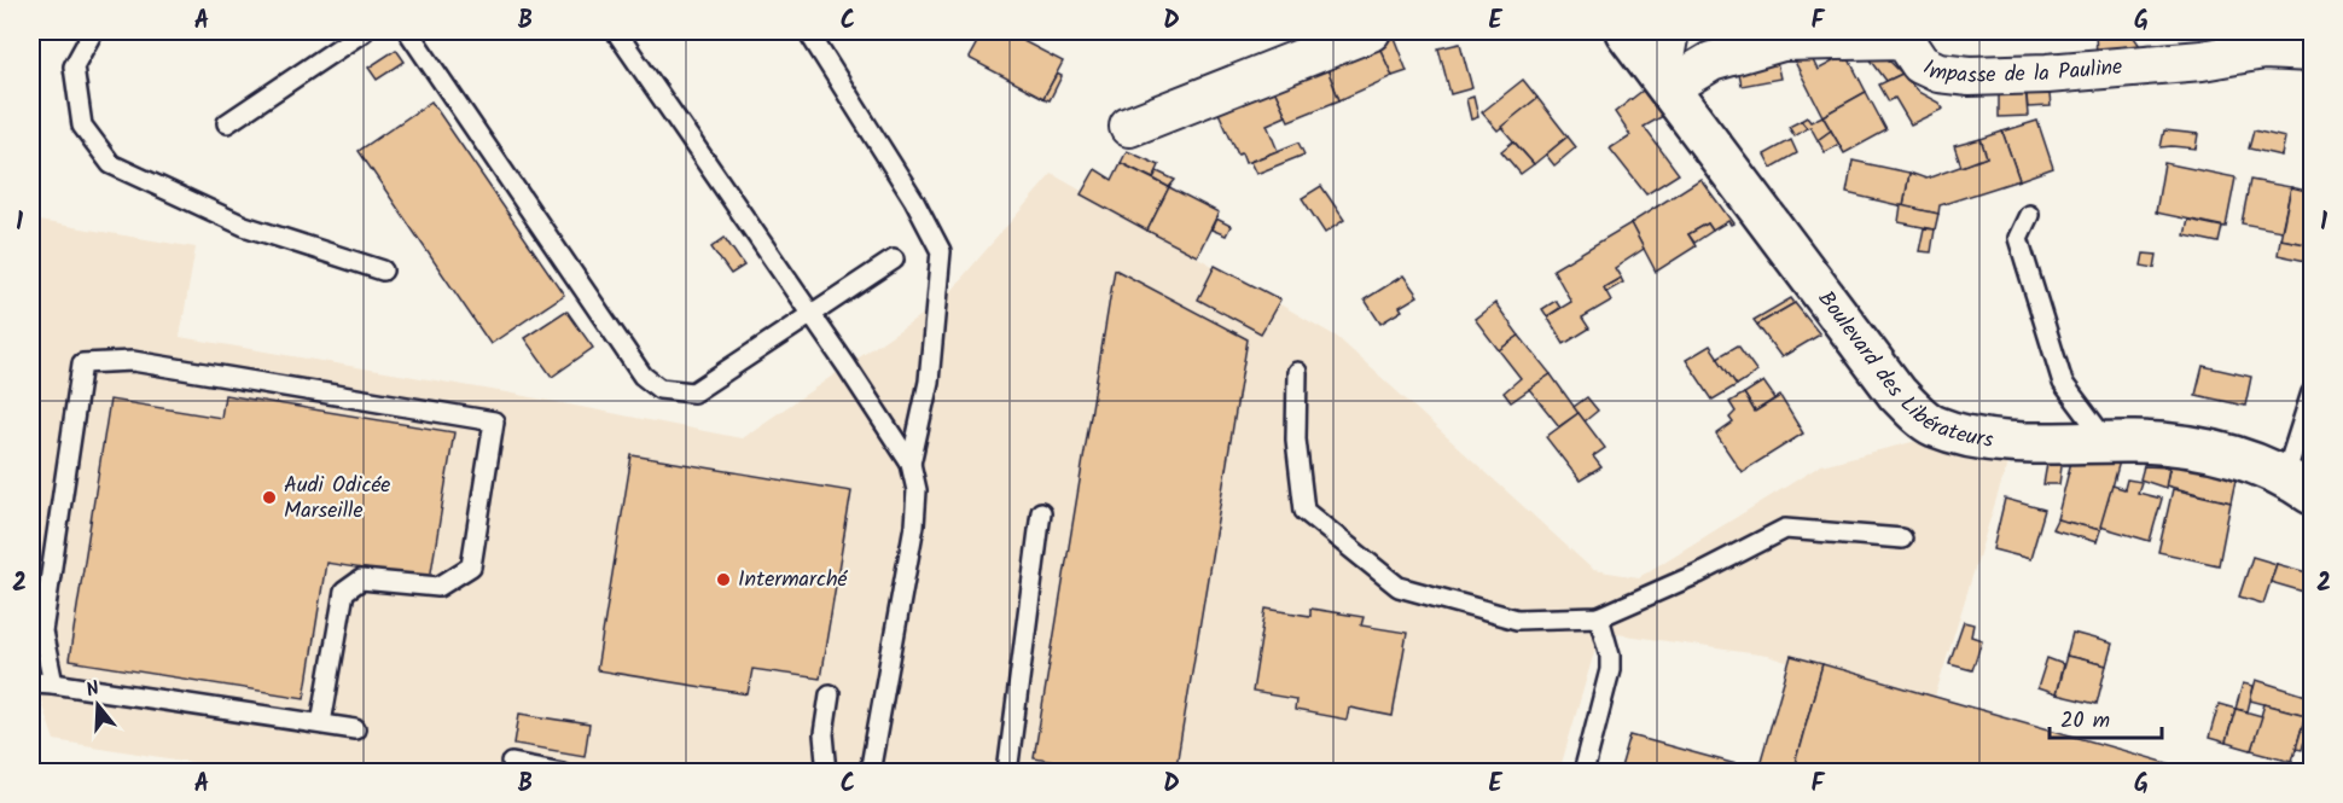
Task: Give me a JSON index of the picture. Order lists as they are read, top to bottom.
{
  "streets": {
    "street": ["Impasse de la Pauline", "Boulevard des Libérateurs"]
  },
  "crossings": [
    ["Impasse de la Pauline", "Boulevard des Libérateurs"]
  ],
  "places": ["Audi Odicée Marseille", "Intermarché"],
  "scale_bar": "20 m",
  "north": "top",
  "grid": {
    "columns": [
      "A",
      "B",
      "C",
      "D",
      "E",
      "F",
      "G"
    ],
    "rows": ["1", "2"]
  }
}
